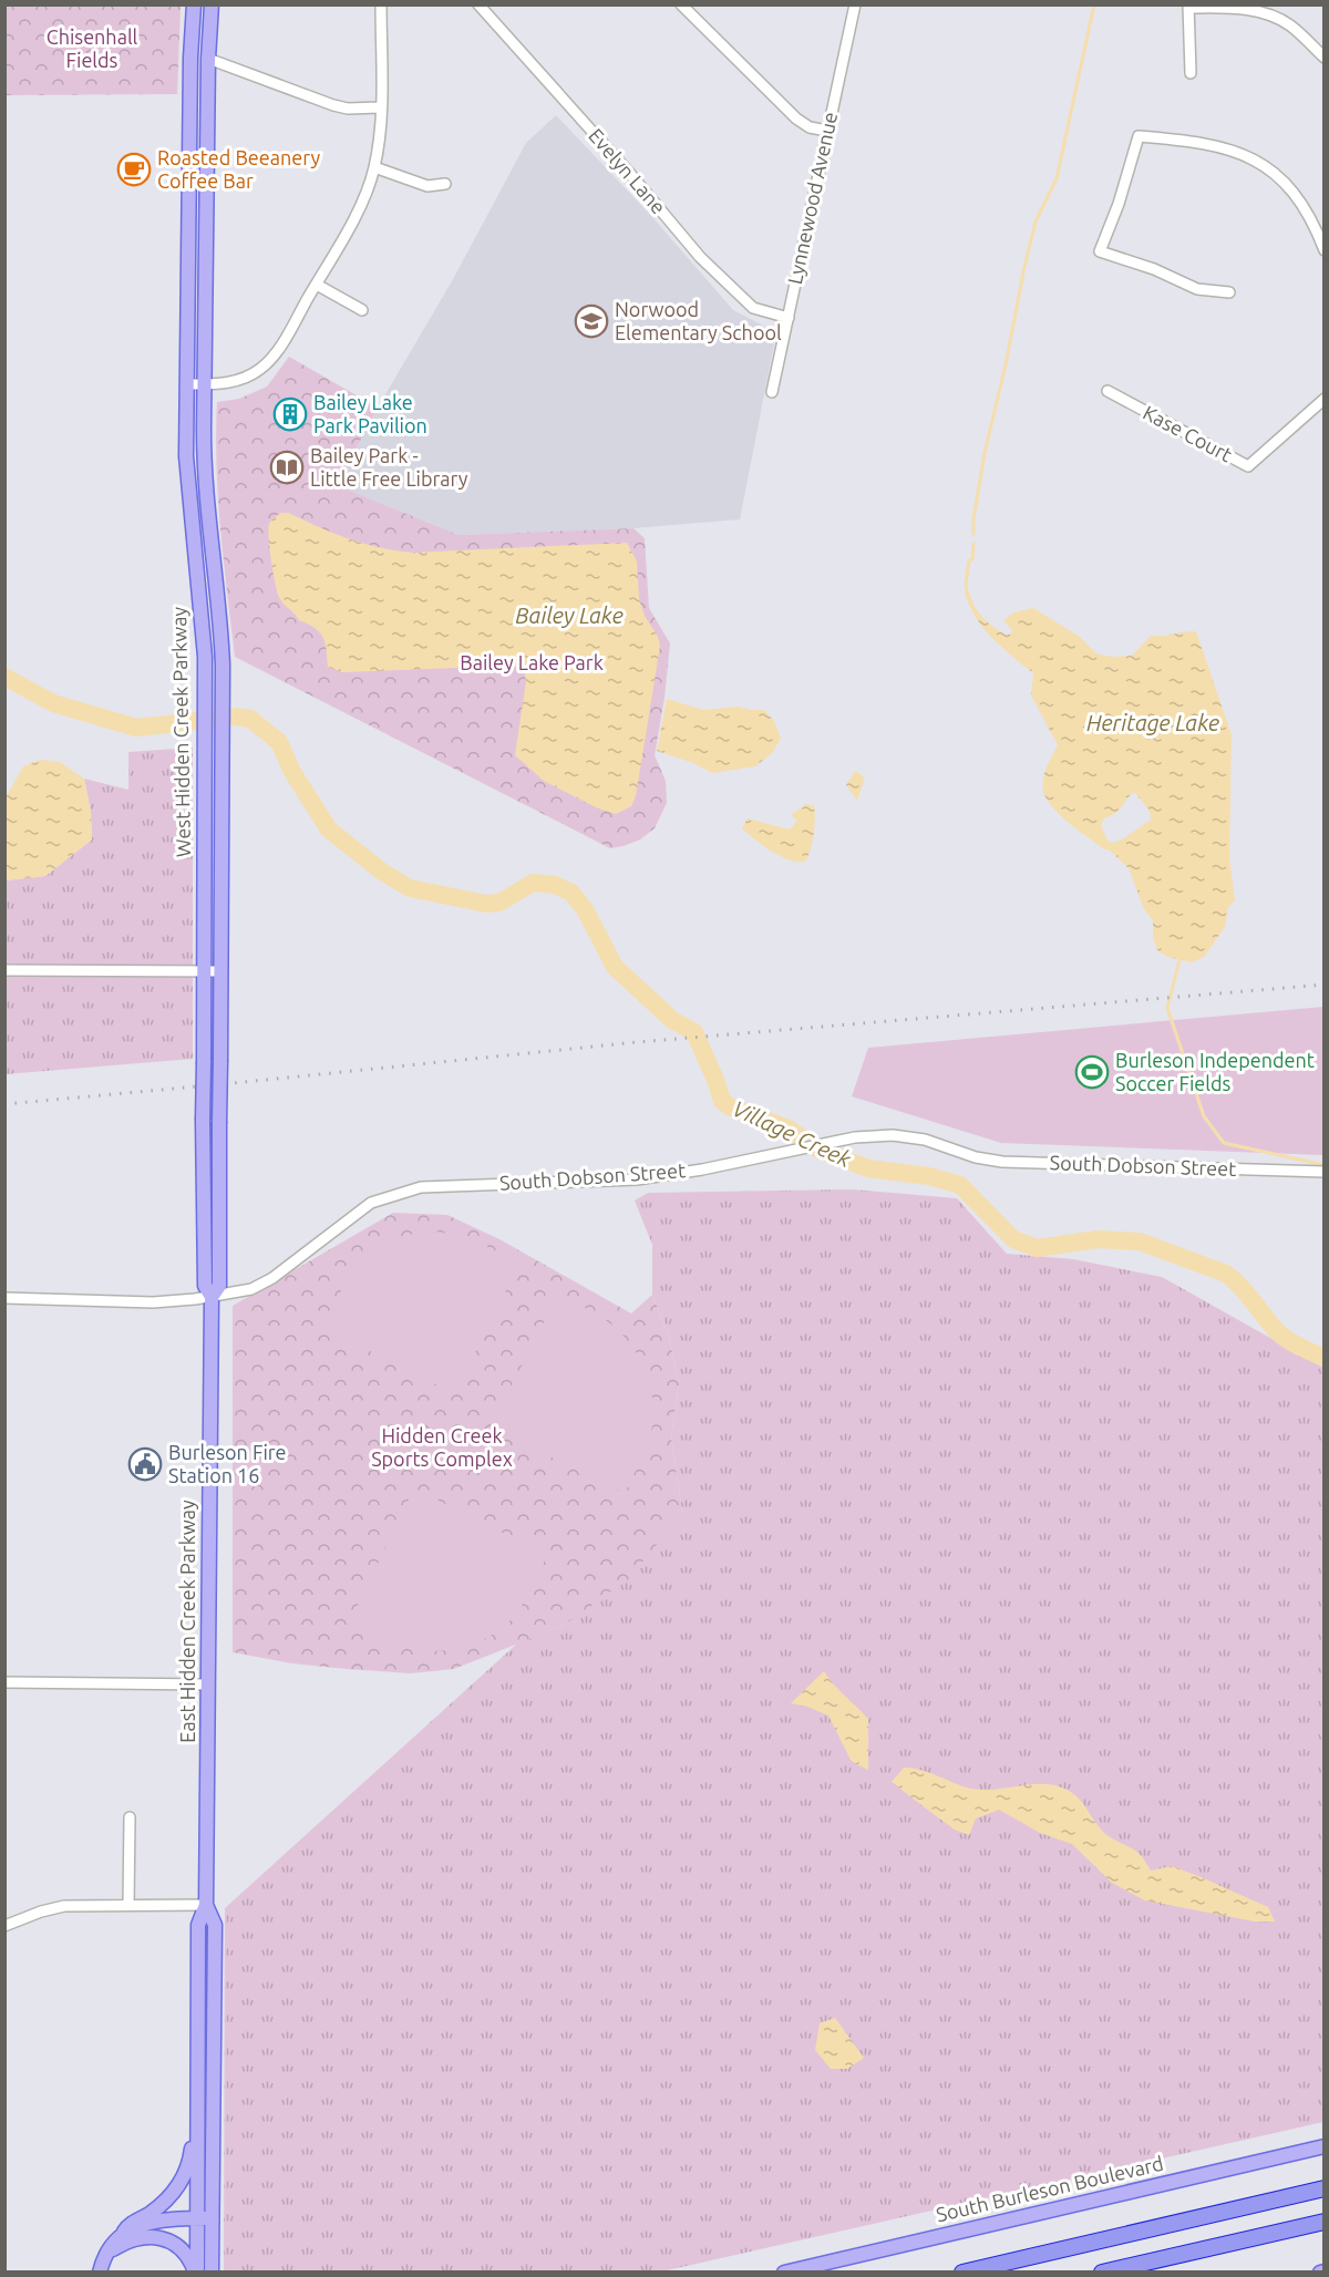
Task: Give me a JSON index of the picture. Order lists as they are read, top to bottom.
{
  "streets": {
    "main road": ["West Hidden Creek Parkway", "East Hidden Creek Parkway", "South Burleson Boulevard"],
    "street": [
      "Evelyn Lane",
      "Lynnewood Avenue",
      "Kase Court",
      "South Dobson Street"
    ]
  },
  "crossings": [
    ["Evelyn Lane", "Lynnewood Avenue"],
    ["West Hidden Creek Parkway", "South Dobson Street"],
    ["West Hidden Creek Parkway", "East Hidden Creek Parkway"],
    ["South Dobson Street", "East Hidden Creek Parkway"]
  ],
  "water": ["Bailey Lake", "Heritage Lake", "Village Creek"],
  "parks": ["Chisenhall Fields", "Bailey Lake Park", "Hidden Creek Sports Complex"],
  "places": {
    "cafe": ["Roasted Beeanery Coffee Bar"],
    "school or university": ["Norwood Elementary School"],
    "building": ["Bailey Lake Park Pavilion"],
    "library": ["Bailey Park - Little Free Library"],
    "sports": ["Burleson Independent Soccer Fields"],
    "public building": ["Burleson Fire Station 16"]
  }
}
